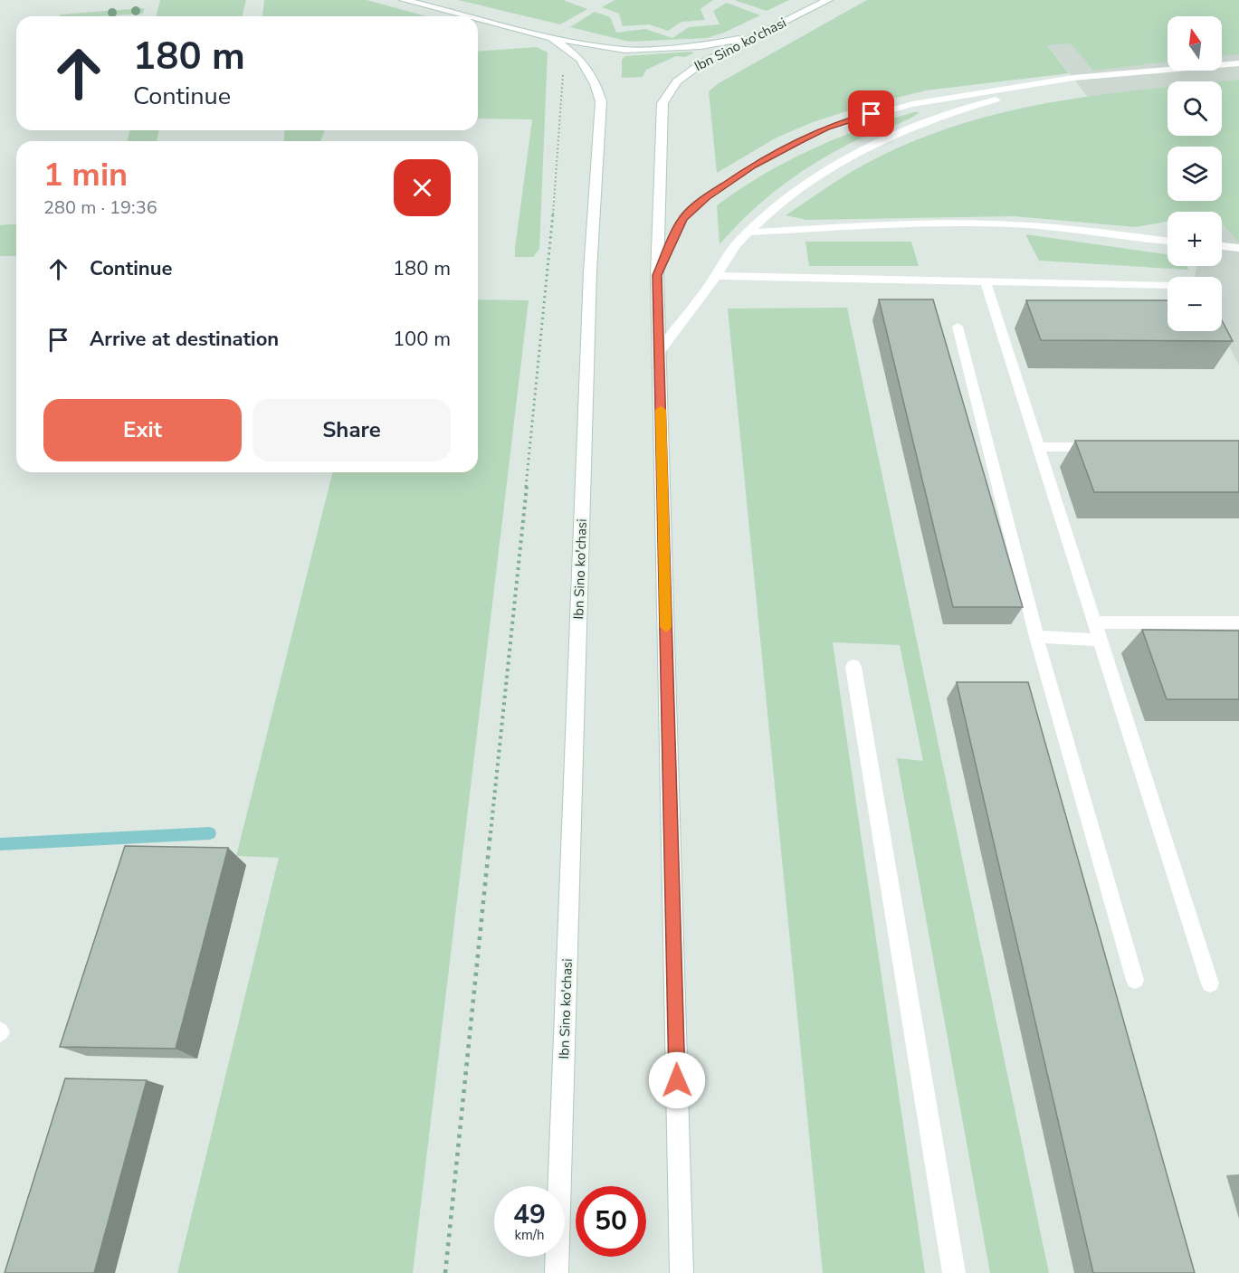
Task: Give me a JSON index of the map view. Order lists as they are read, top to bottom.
{
  "streets": {
    "main road": ["Ibn Sino ko'chasi"]
  },
  "north": "top",
  "page": {
    "map_buttons": ["+", "−"],
    "turn": ["180 m", "Continue"],
    "heading": ["1 min", "280 m · 19:36"],
    "list": [
      {
        "name": "Continue",
        "value": "180 m"
      },
      {
        "name": "Arrive at destination",
        "value": "100 m"
      }
    ],
    "buttons": ["Exit", "Share"],
    "speed": "49 km/h",
    "limit": "50"
  }
}
